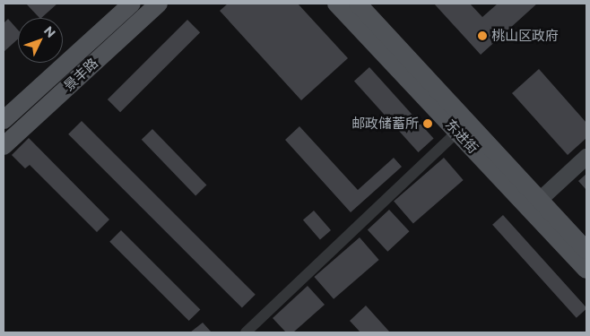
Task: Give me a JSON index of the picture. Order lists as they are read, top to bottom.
{
  "streets": {
    "main road": ["景丰路", "东进街"]
  },
  "places": ["桃山区政府", "邮政储蓄所"],
  "north": "top right"
}
